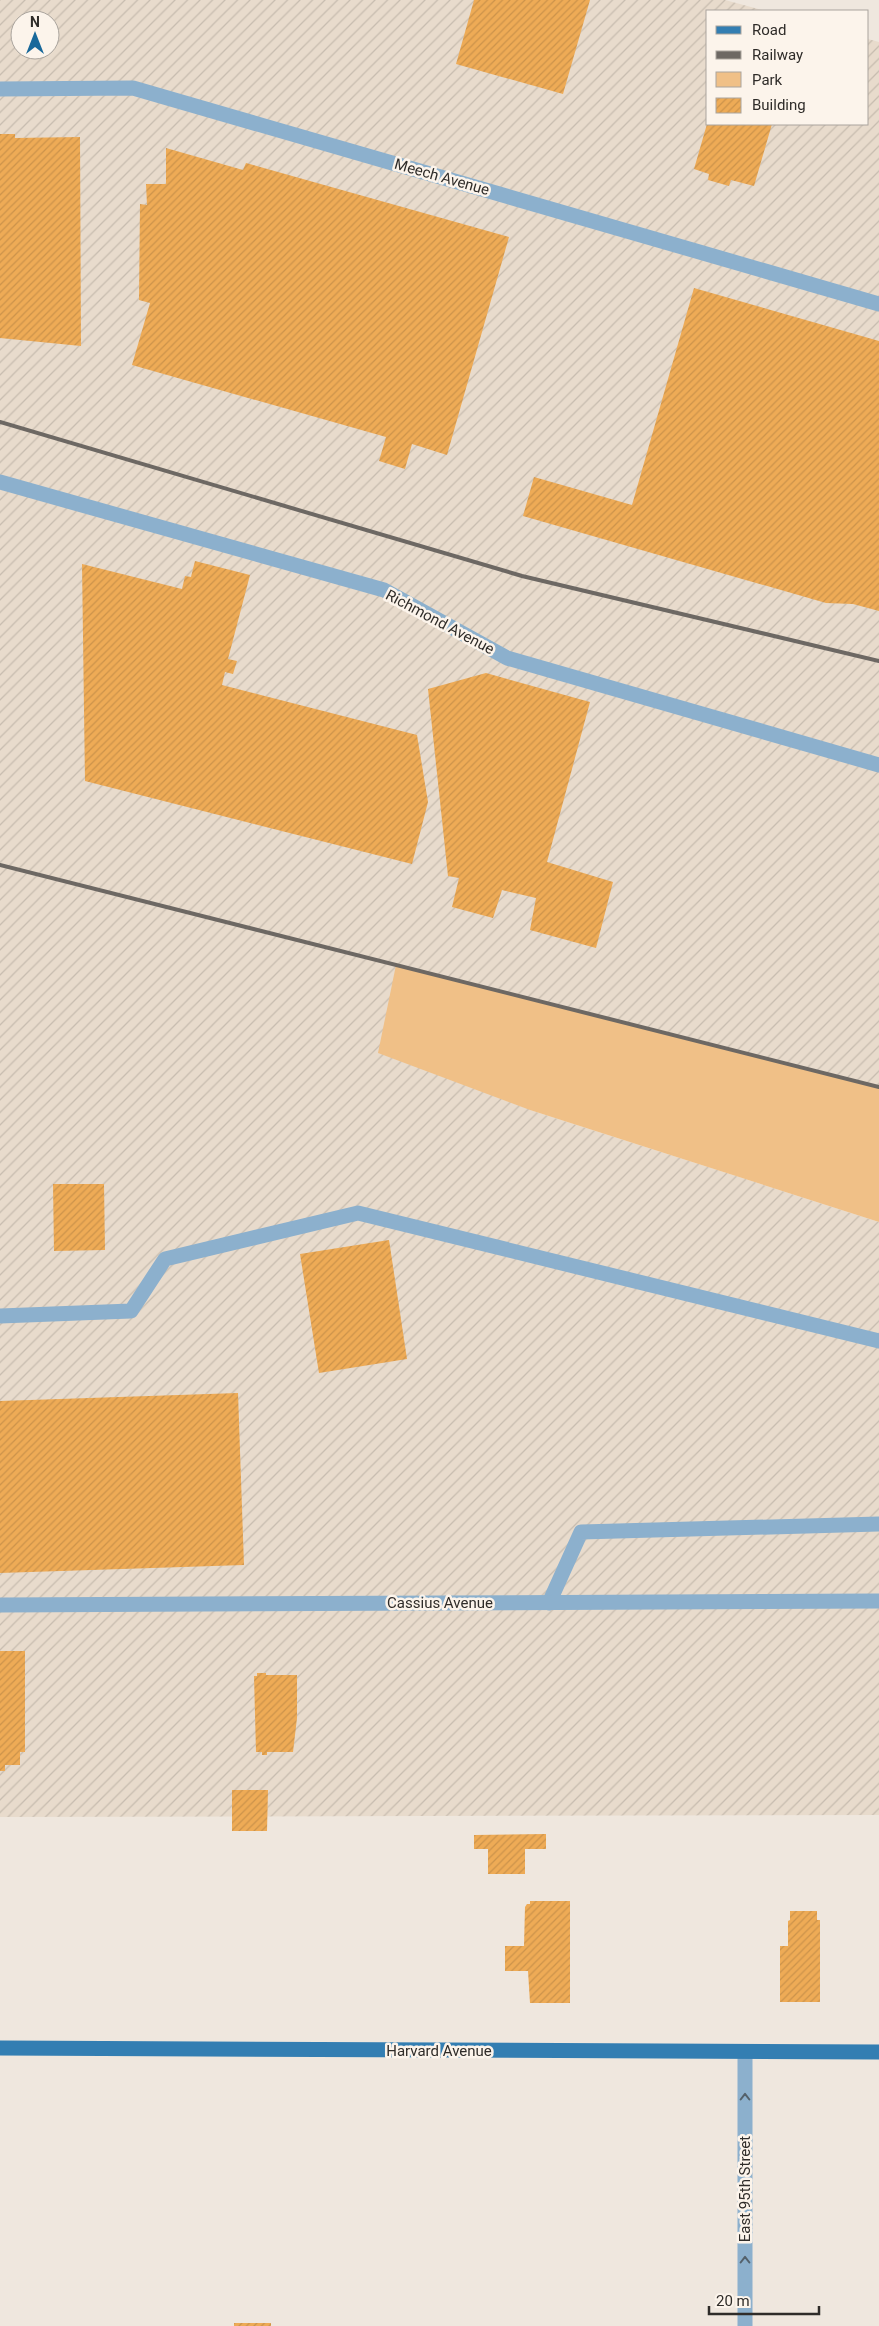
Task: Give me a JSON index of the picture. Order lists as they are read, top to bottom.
{
  "streets": {
    "main road": ["Harvard Avenue"],
    "street": [
      "Meech Avenue",
      "Richmond Avenue",
      "Cassius Avenue",
      "East 95th Street"
    ]
  },
  "crossings": [
    ["Harvard Avenue", "East 95th Street"]
  ],
  "one_way": ["East 95th Street"],
  "legend": [
    "Road",
    "Railway",
    "Park",
    "Building"
  ],
  "scale_bar": "20 m",
  "north": "top"
}
